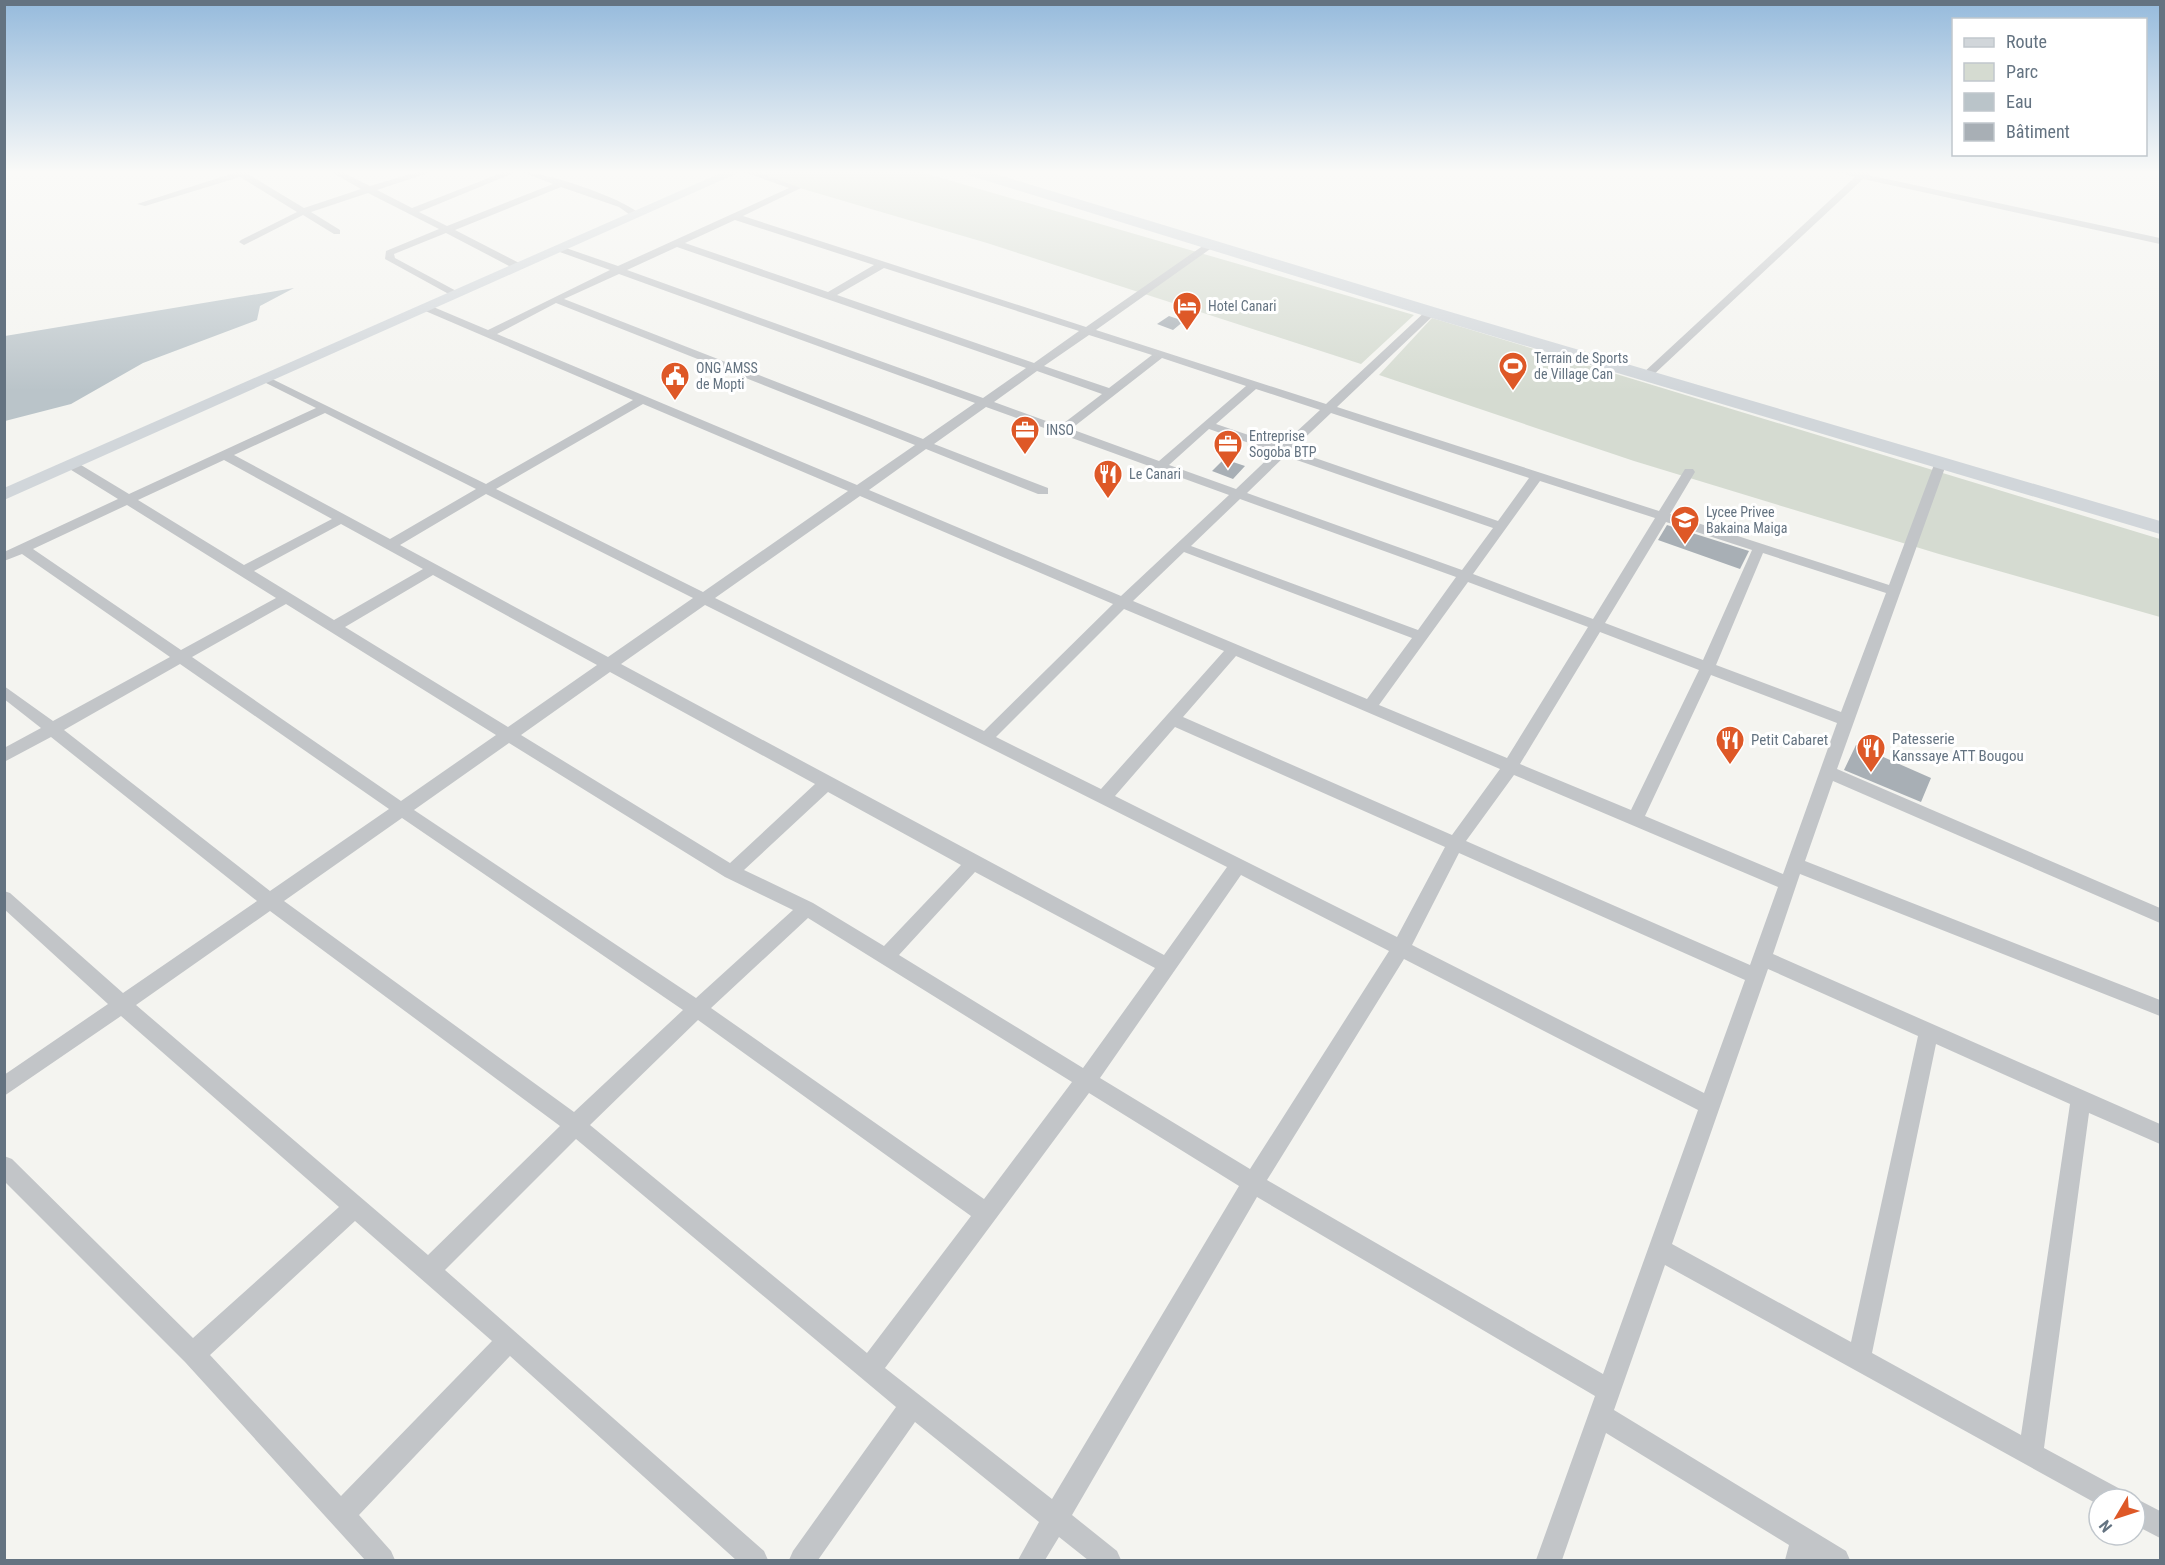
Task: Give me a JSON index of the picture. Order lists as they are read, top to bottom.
{
  "places": {
    "hotel": ["Hotel Canari"],
    "sports": ["Terrain de Sports de Village Can"],
    "public building": ["ONG AMSS de Mopti"],
    "office": ["INSO", "Entreprise Sogoba BTP"],
    "restaurant": ["Le Canari", "Petit Cabaret", "Patesserie Kanssaye ATT Bougou"],
    "school or university": ["Lycee Privee Bakaina Maiga"]
  },
  "legend": [
    "Route",
    "Parc",
    "Eau",
    "Bâtiment"
  ],
  "north": "bottom left"
}
